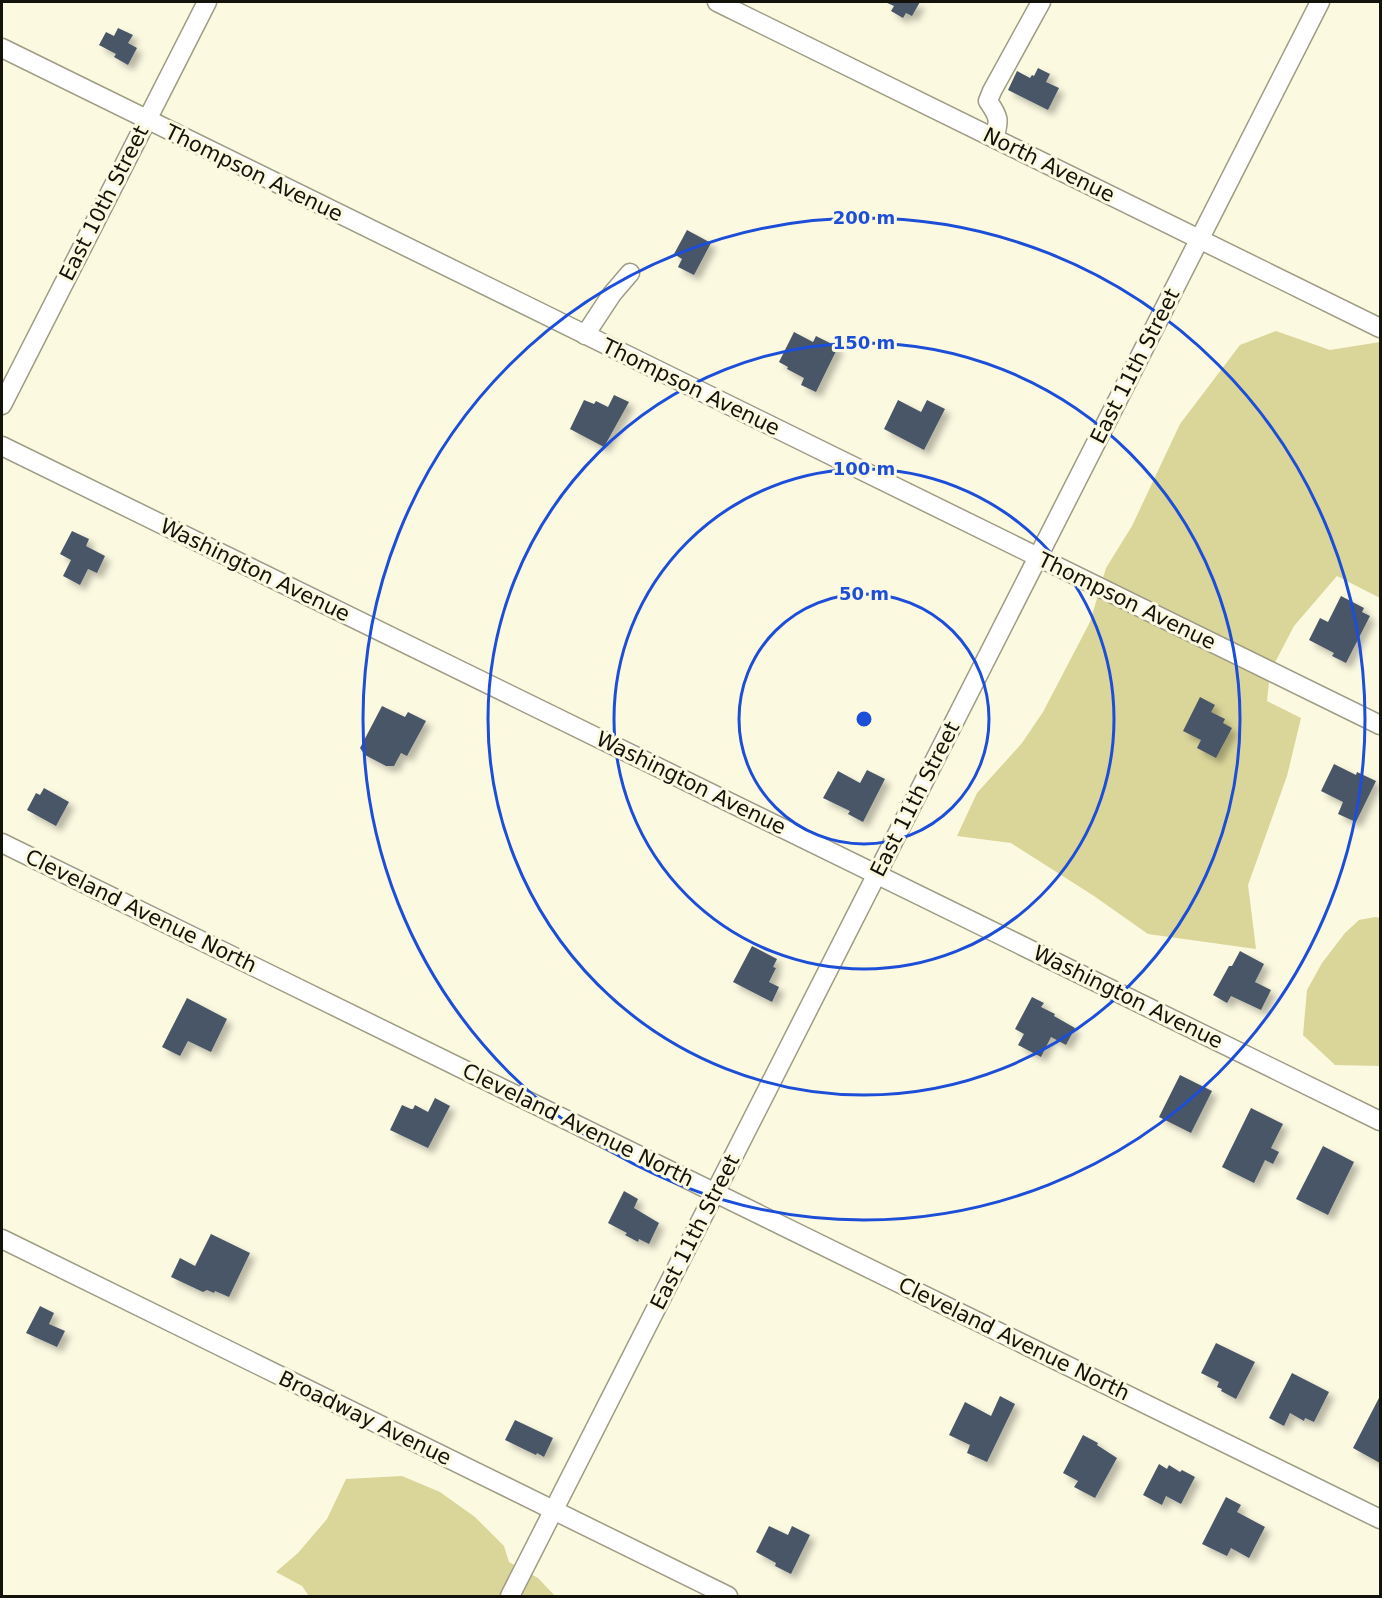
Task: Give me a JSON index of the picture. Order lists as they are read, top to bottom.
{
  "streets": {
    "street": [
      "North Avenue",
      "Thompson Avenue",
      "East 10th Street",
      "East 11th Street",
      "Washington Avenue",
      "Cleveland Avenue North",
      "Broadway Avenue"
    ]
  },
  "crossings": [
    ["North Avenue", "East 11th Street"],
    ["Thompson Avenue", "East 10th Street"],
    ["Thompson Avenue", "East 11th Street"],
    ["East 11th Street", "Washington Avenue"],
    ["East 11th Street", "Cleveland Avenue North"],
    ["East 11th Street", "Broadway Avenue"]
  ],
  "rings": [
    "200 m",
    "150 m",
    "100 m",
    "50 m"
  ]
}
